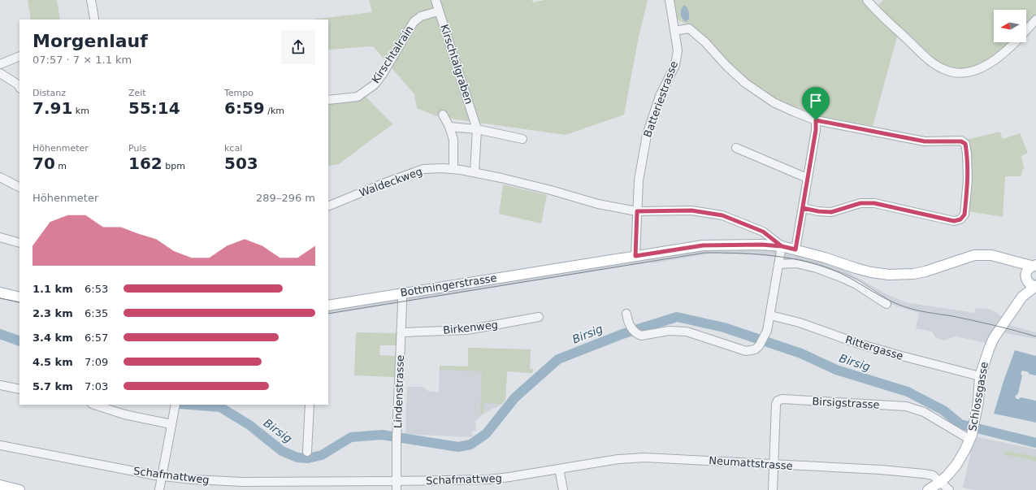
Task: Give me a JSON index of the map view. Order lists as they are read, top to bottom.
{
  "streets": {
    "main road": ["Bottmingerstrasse", "Schlossgasse"],
    "street": [
      "Kirschtalrain",
      "Kirschtalgraben",
      "Batteriestrasse",
      "Waldeckweg",
      "Birkenweg",
      "Rittergasse",
      "Lindenstrasse",
      "Birsigstrasse",
      "Neumattstrasse",
      "Schafmattweg"
    ]
  },
  "crossings": [
    ["Kirschtalrain", "Kirschtalgraben"],
    ["Kirschtalgraben", "Waldeckweg"],
    ["Batteriestrasse", "Waldeckweg"],
    ["Batteriestrasse", "Bottmingerstrasse"],
    ["Waldeckweg", "Bottmingerstrasse"],
    ["Bottmingerstrasse", "Lindenstrasse"],
    ["Bottmingerstrasse", "Schlossgasse"],
    ["Birkenweg", "Lindenstrasse"],
    ["Rittergasse", "Schlossgasse"],
    ["Lindenstrasse", "Schafmattweg"],
    ["Schlossgasse", "Birsigstrasse"],
    ["Schlossgasse", "Neumattstrasse"],
    ["Birsigstrasse", "Neumattstrasse"],
    ["Neumattstrasse", "Schafmattweg"]
  ],
  "water": ["Birsig"],
  "north": "left",
  "page": {
    "heading": ["Morgenlauf", "07:57 · 7 × 1.1 km"],
    "stats": [
      ["Distanz", "7.91 km"],
      ["Zeit", "55:14"],
      ["Tempo", "6:59 /km"],
      ["Höhenmeter", "70 m"],
      ["Puls", "162 bpm"],
      ["kcal", "503"]
    ],
    "chart": ["Höhenmeter", "289–296 m"],
    "list": [
      {
        "name": "1.1 km",
        "note": "6:53"
      },
      {
        "name": "2.3 km",
        "note": "6:35"
      },
      {
        "name": "3.4 km",
        "note": "6:57"
      },
      {
        "name": "4.5 km",
        "note": "7:09"
      },
      {
        "name": "5.7 km",
        "note": "7:03"
      }
    ]
  }
}
